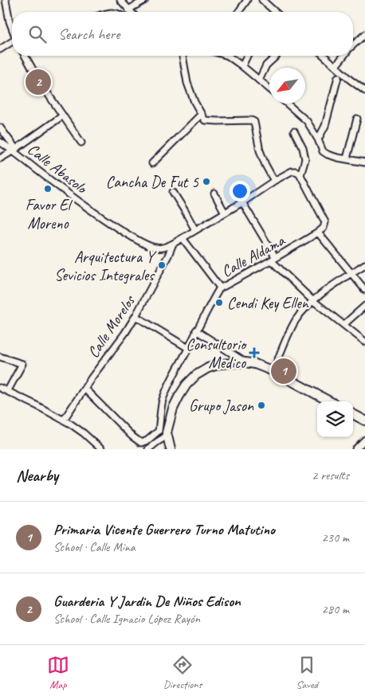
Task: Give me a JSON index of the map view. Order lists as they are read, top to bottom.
{
  "streets": {
    "street": ["Calle Abasolo", "Calle Aldama", "Calle Morelos"]
  },
  "crossings": [
    ["Calle Abasolo", "Calle Aldama"],
    ["Calle Abasolo", "Calle Morelos"]
  ],
  "places": {
    "other": [
      "Cancha De Fut 5",
      "Favor El Moreno",
      "Arquitectura Y Sevicios Integrales",
      "Cendi Key Ellen",
      "Grupo Jason"
    ],
    "health": ["Consultorio Medico"]
  },
  "north": "bottom left",
  "page": {
    "search": "Search here",
    "pins": ["2", "1"],
    "heading": ["Nearby", "2 results"],
    "list": [
      {
        "mark": "1",
        "name": "Primaria Vicente Guerrero Turno Matutino",
        "note": "School · Calle Mina",
        "value": "230 m"
      },
      {
        "mark": "2",
        "name": "Guarderia Y Jardin De Niños Edison",
        "note": "School · Calle Ignacio López Rayón",
        "value": "280 m"
      }
    ],
    "nav": ["Map", "Directions", "Saved"]
  }
}
